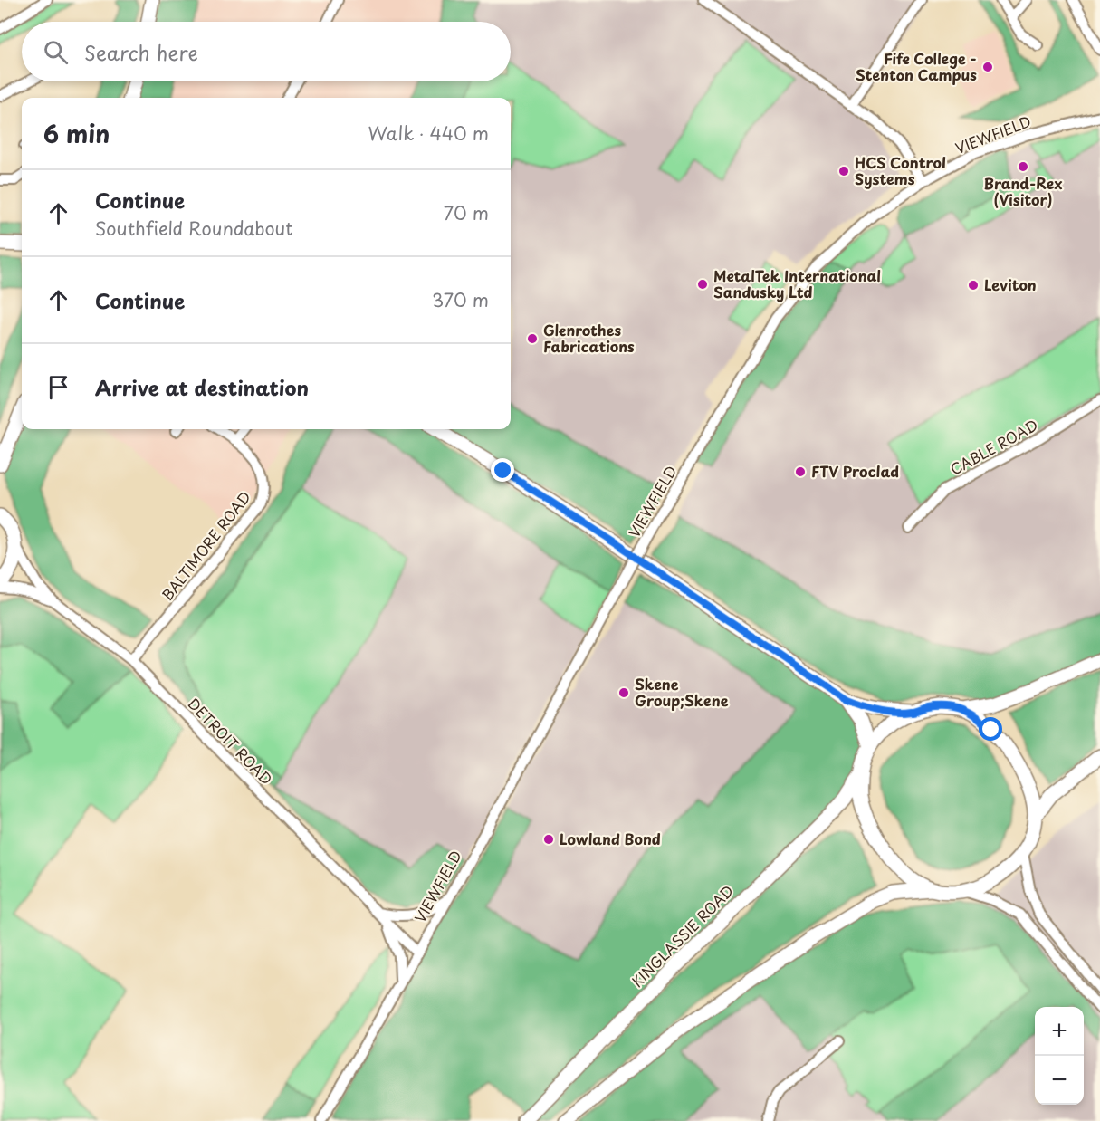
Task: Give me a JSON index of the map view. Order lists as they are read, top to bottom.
{
  "streets": {
    "main road": ["KINGLASSIE ROAD"],
    "street": [
      "VIEWFIELD",
      "CABLE ROAD",
      "BALTIMORE ROAD",
      "DETROIT ROAD"
    ]
  },
  "crossings": [
    ["VIEWFIELD", "DETROIT ROAD"],
    ["BALTIMORE ROAD", "DETROIT ROAD"]
  ],
  "places": [
    "Fife College - Stenton Campus",
    "Brand-Rex (Visitor)",
    "HCS Control Systems",
    "MetalTek International Sandusky Ltd",
    "Leviton",
    "Glenrothes Fabrications",
    "FTV Proclad",
    "Skene Group;Skene",
    "Lowland Bond"
  ],
  "page": {
    "search": "Search here",
    "heading": ["6 min", "Walk · 440 m"],
    "list": [
      ["Continue", "Southfield Roundabout", "70 m"],
      ["Continue", "370 m"],
      "Arrive at destination"
    ],
    "map_buttons": ["+", "−"]
  }
}
